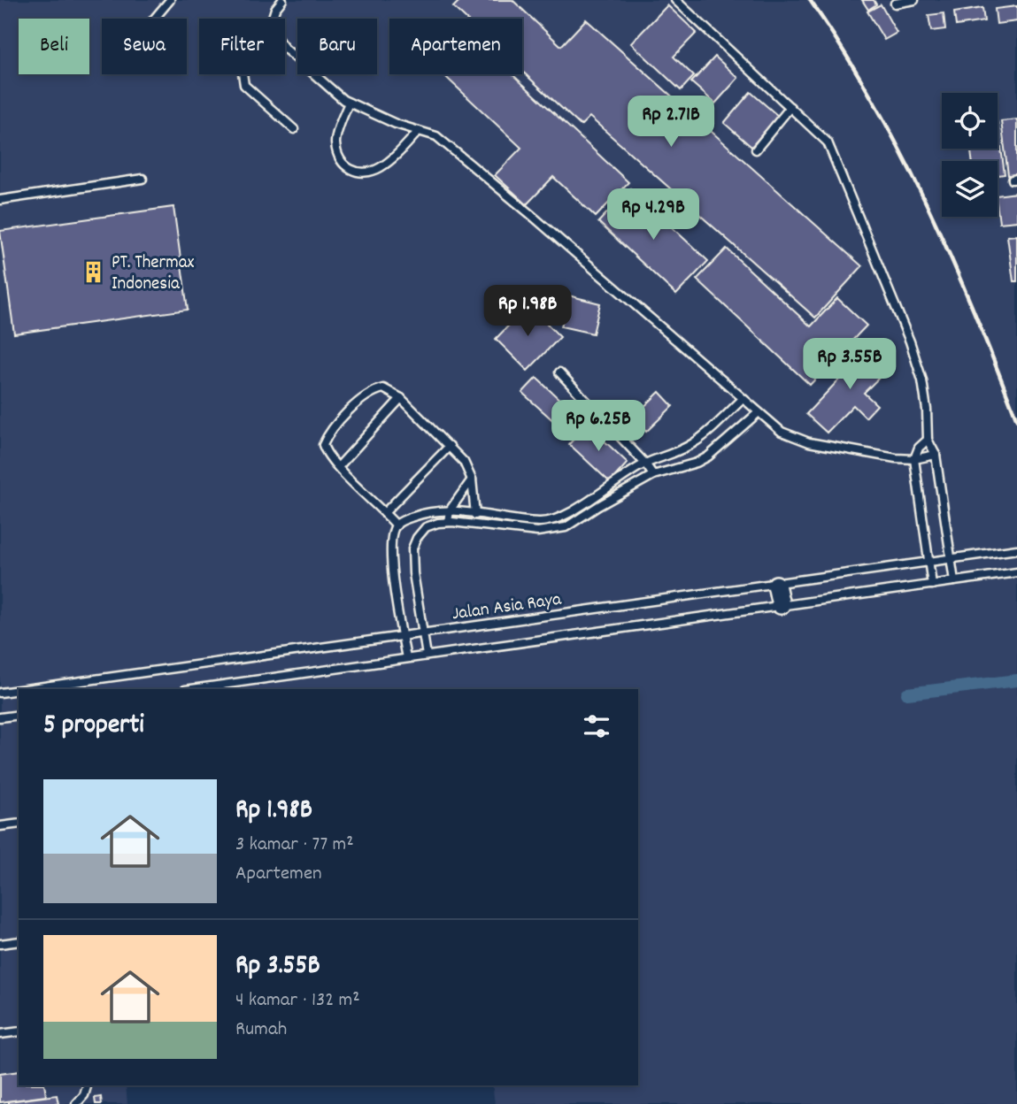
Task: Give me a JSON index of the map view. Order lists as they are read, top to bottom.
{
  "streets": {
    "lane": ["Jalan Asia Raya"]
  },
  "places": {
    "building": ["PT. Thermax Indonesia"]
  },
  "page": {
    "chip": [
      "Beli",
      "Sewa",
      "Filter",
      "Baru",
      "Apartemen"
    ],
    "price": [
      "Rp 2.71B",
      "Rp 4.29B",
      "Rp 1.98B",
      "Rp 3.55B",
      "Rp 6.25B"
    ],
    "heading": "5 properti",
    "list": [
      {
        "name": "Rp 1.98B",
        "note": "3 kamar · 77 m² · Apartemen"
      },
      {
        "name": "Rp 3.55B",
        "note": "4 kamar · 132 m² · Rumah"
      }
    ]
  }
}
